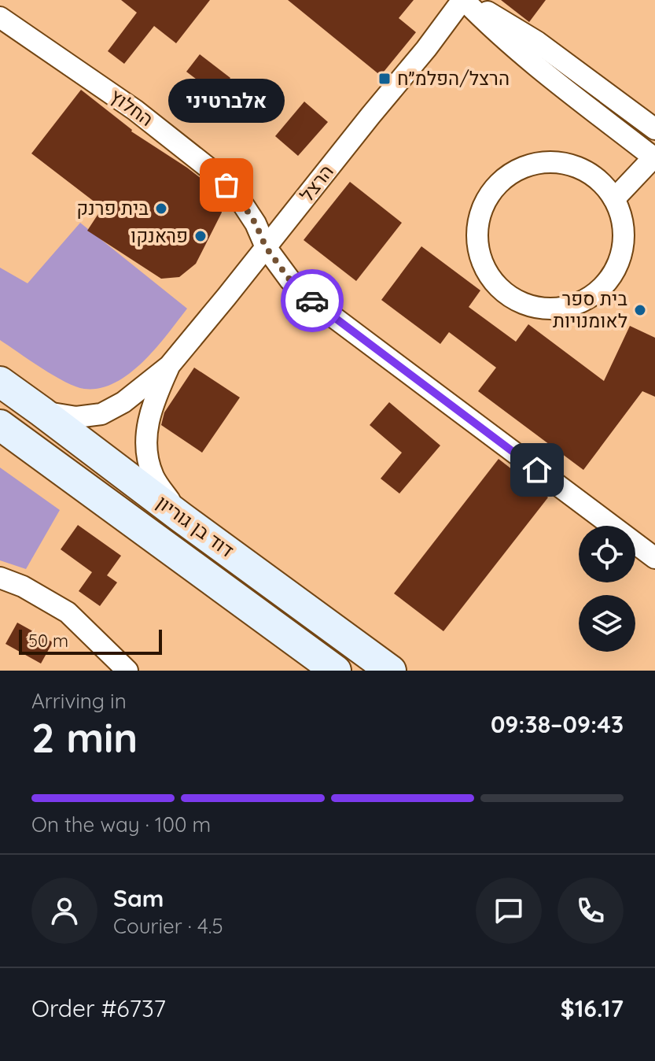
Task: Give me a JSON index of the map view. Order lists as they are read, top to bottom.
{
  "streets": {
    "main road": ["דוד בן גוריון"],
    "street": ["החלוץ", "הרצל"]
  },
  "crossings": [
    ["החלוץ", "הרצל"],
    ["הרצל", "דוד בן גוריון"]
  ],
  "places": {
    "transit": ["הרצל/הפלמ״ח"],
    "other": [
      "אלברטיני",
      "בית פרנק",
      "פראנקו",
      "בית ספר לאומנויות"
    ]
  },
  "scale_bar": "50 m",
  "page": {
    "bubble": "אלברטיני",
    "scale": "50 m",
    "heading": ["2 min", "Arriving in", "09:38–09:43"],
    "panel": [
      "Sam",
      "Courier · 4.5",
      "Order #6737",
      "$16.17"
    ],
    "bar": "On the way · 100 m"
  }
}
